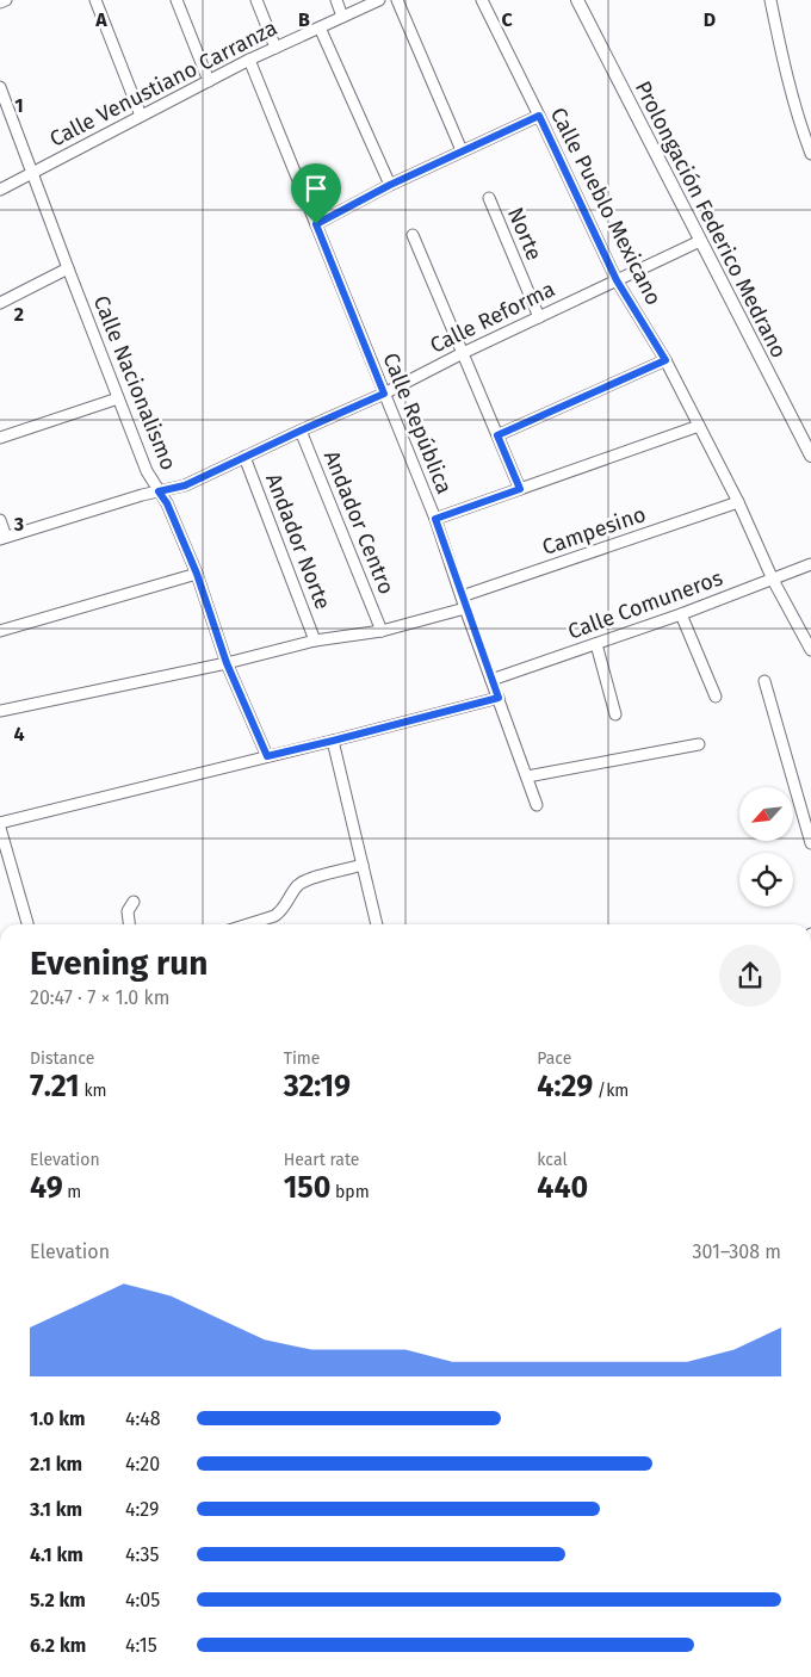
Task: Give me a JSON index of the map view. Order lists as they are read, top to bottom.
{
  "streets": {
    "street": [
      "Calle Venustiano Carranza",
      "Calle Pueblo Mexicano",
      "Prolongación Federico Medrano",
      "Norte",
      "Calle Reforma",
      "Calle Nacionalismo",
      "Calle República",
      "Andador Centro",
      "Campesino",
      "Andador Norte",
      "Calle Comuneros"
    ]
  },
  "crossings": [
    ["Calle Venustiano Carranza", "Calle Nacionalismo"],
    ["Calle Venustiano Carranza", "Calle República"],
    ["Calle Pueblo Mexicano", "Calle Reforma"],
    ["Calle Pueblo Mexicano", "Campesino"],
    ["Calle Pueblo Mexicano", "Calle Comuneros"],
    ["Prolongación Federico Medrano", "Calle Reforma"],
    ["Norte", "Calle Reforma"],
    ["Calle Reforma", "Calle Nacionalismo"],
    ["Calle Reforma", "Calle República"],
    ["Calle Reforma", "Andador Centro"],
    ["Calle Reforma", "Andador Norte"],
    ["Calle República", "Campesino"],
    ["Calle República", "Calle Comuneros"]
  ],
  "north": "bottom left",
  "page": {
    "heading": ["Evening run", "20:47 · 7 × 1.0 km"],
    "stats": [
      ["Distance", "7.21 km"],
      ["Time", "32:19"],
      ["Pace", "4:29 /km"],
      ["Elevation", "49 m"],
      ["Heart rate", "150 bpm"],
      ["kcal", "440"]
    ],
    "chart": ["Elevation", "301–308 m"],
    "list": [
      {
        "name": "1.0 km",
        "note": "4:48"
      },
      {
        "name": "2.1 km",
        "note": "4:20"
      },
      {
        "name": "3.1 km",
        "note": "4:29"
      },
      {
        "name": "4.1 km",
        "note": "4:35"
      },
      {
        "name": "5.2 km",
        "note": "4:05"
      },
      {
        "name": "6.2 km",
        "note": "4:15"
      }
    ]
  },
  "grid": {
    "columns": [
      "A",
      "B",
      "C",
      "D"
    ],
    "rows": [
      "1",
      "2",
      "3",
      "4"
    ]
  }
}
